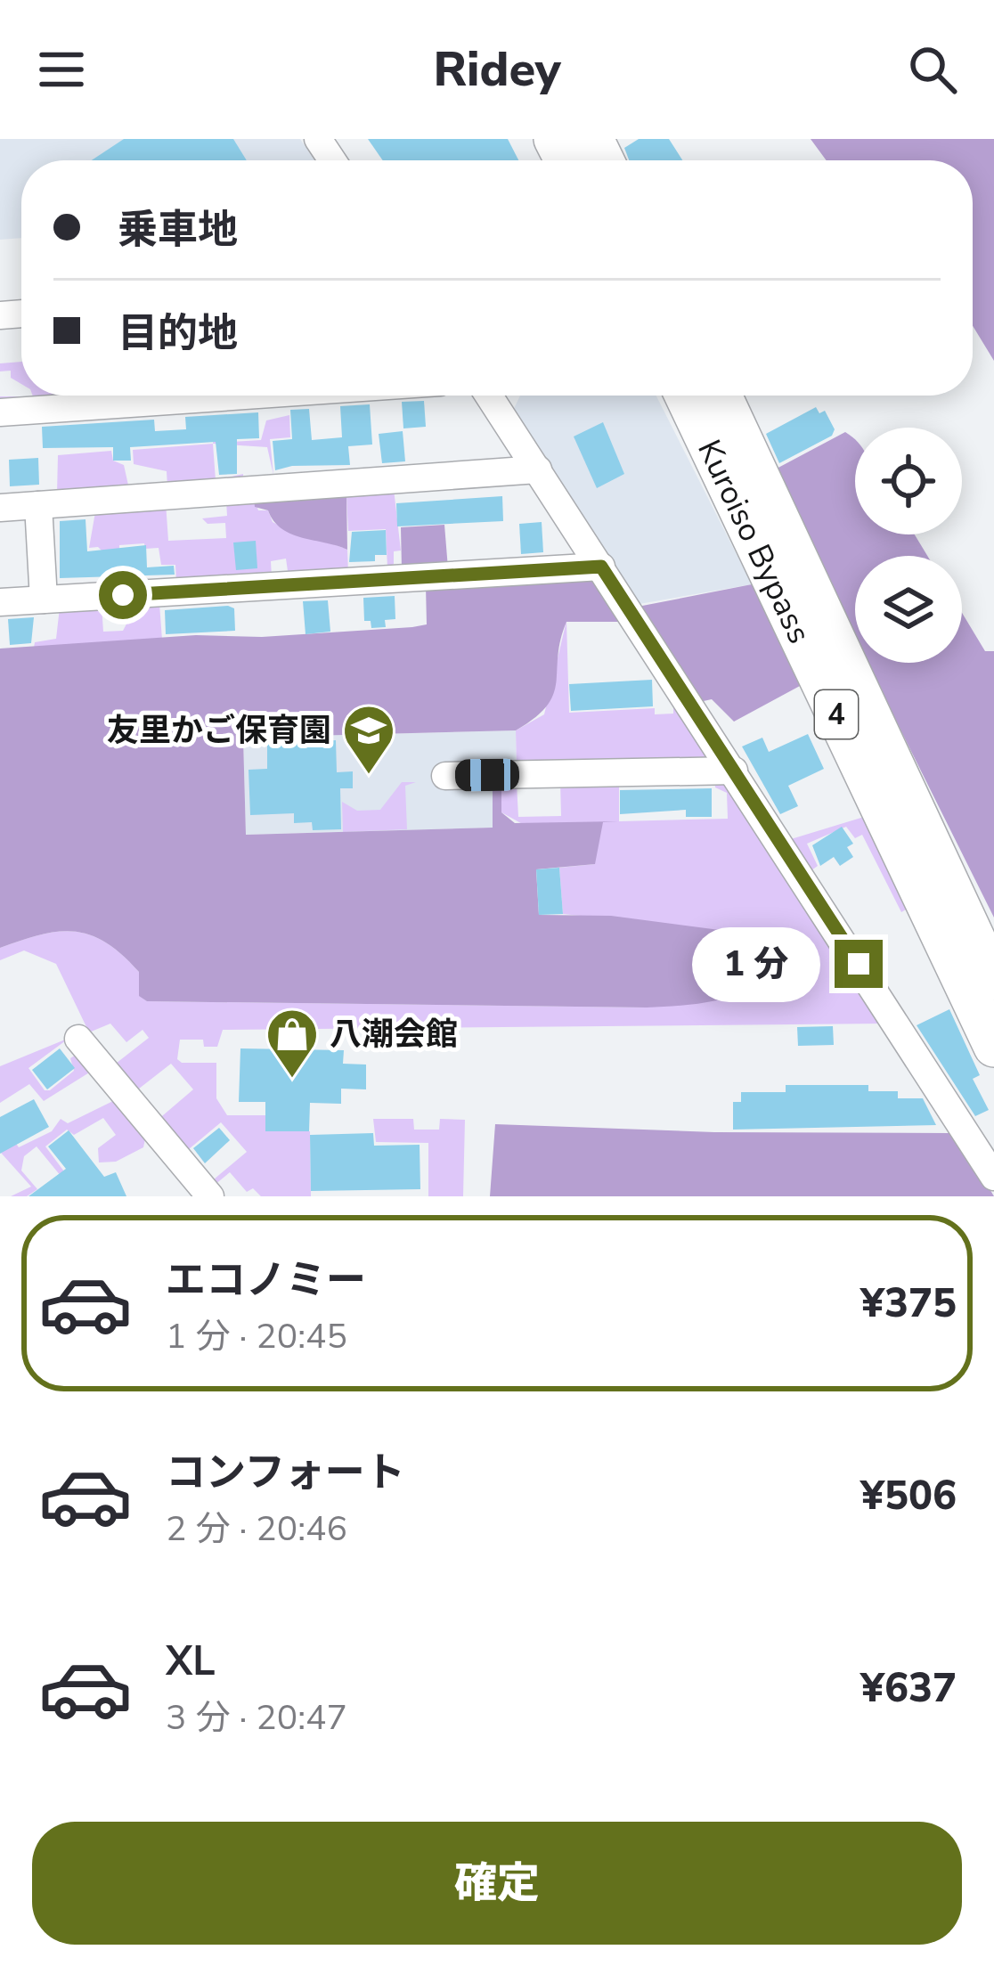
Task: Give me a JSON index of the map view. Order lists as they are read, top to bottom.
{
  "streets": {
    "highway": ["Kuroiso Bypass", "4"]
  },
  "places": {
    "school or university": ["友里かご保育園"],
    "shop": ["八潮会館"]
  },
  "page": {
    "header": "Ridey",
    "banner": ["乗車地", "目的地"],
    "bubble": "1 分",
    "list": [
      {
        "name": "エコノミー",
        "note": "1 分 · 20:45",
        "value": "¥375"
      },
      {
        "name": "コンフォート",
        "note": "2 分 · 20:46",
        "value": "¥506"
      },
      {
        "name": "XL",
        "note": "3 分 · 20:47",
        "value": "¥637"
      }
    ],
    "buttons": "確定"
  }
}
